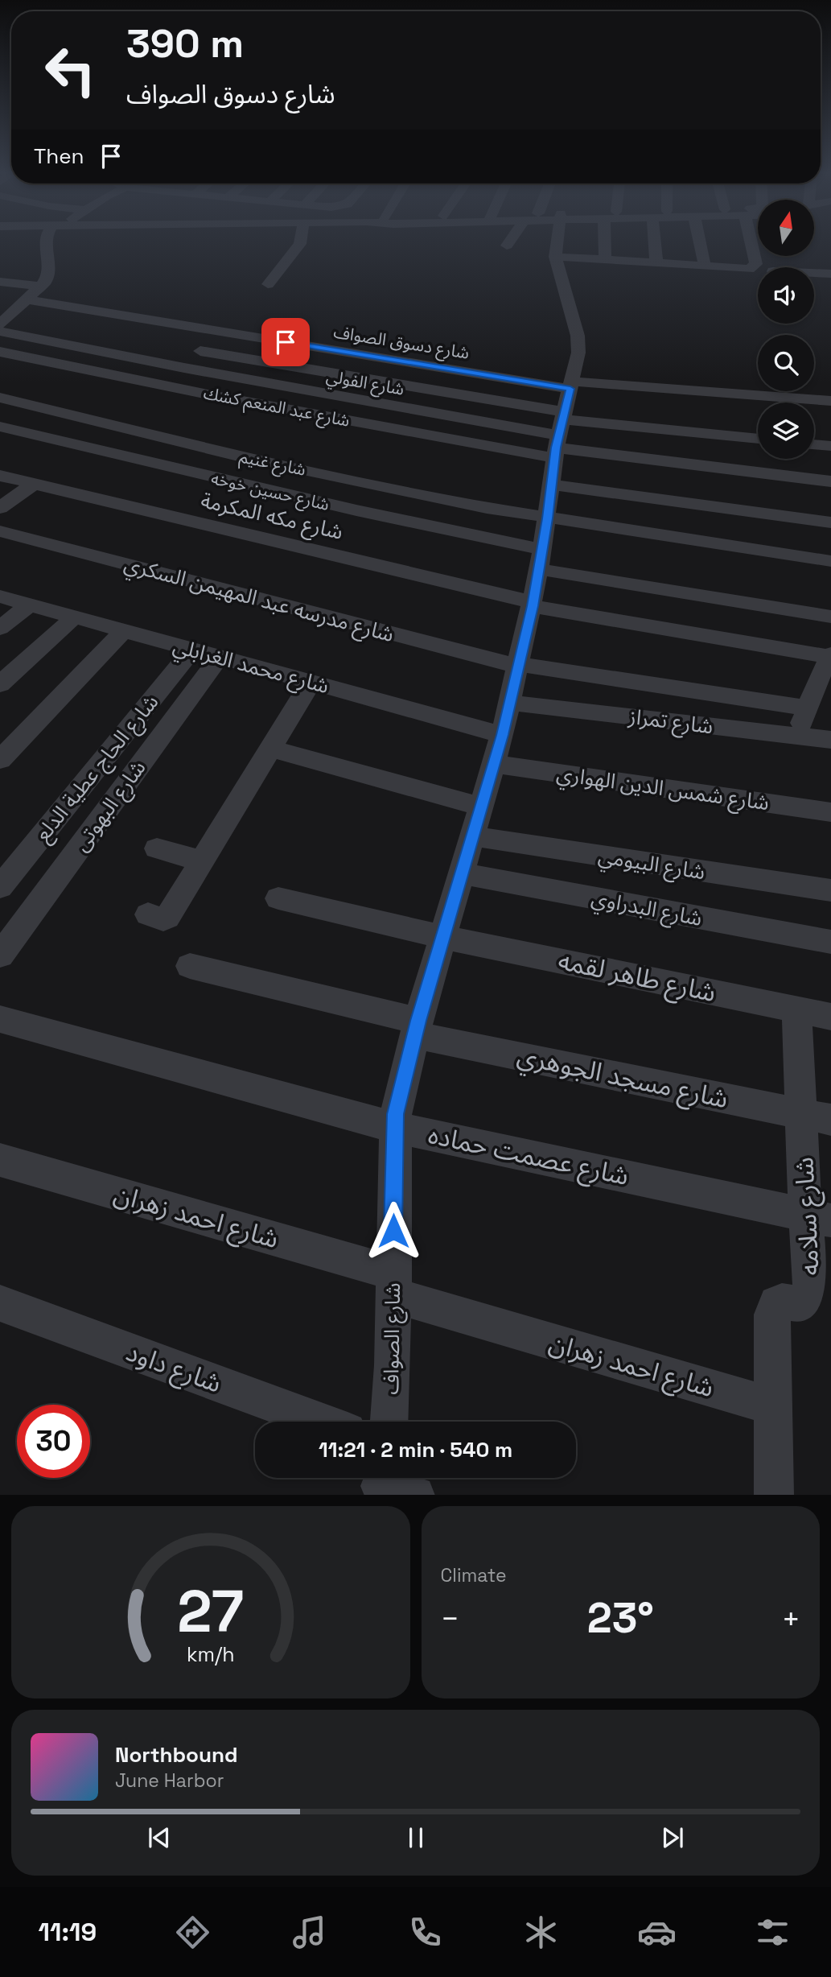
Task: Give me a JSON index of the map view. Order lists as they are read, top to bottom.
{
  "streets": {
    "street": [
      "شارع دسوق الصواف",
      "شارع الفولي",
      "شارع عبد المنعم كشك",
      "شارع غنيم",
      "شارع حسين خوخه",
      "شارع مكه المكرمة",
      "شارع مدرسه عبد المهيمن السكري",
      "شارع محمد الغرابلي",
      "شارع تمراز",
      "شارع الحاج عطية الدلع",
      "شارع شمس الدين الهواري",
      "شارع البهوتى",
      "شارع البيومي",
      "شارع البدراوي",
      "شارع طاهر لقمه",
      "شارع مسجد الجوهري",
      "شارع عصمت حماده",
      "شارع احمد زهران",
      "شارع سلامه",
      "شارع الصواف",
      "شارع داود"
    ]
  },
  "crossings": [
    ["شارع دسوق الصواف", "شارع الفولي"],
    ["شارع دسوق الصواف", "شارع عبد المنعم كشك"],
    ["شارع دسوق الصواف", "شارع الصواف"],
    ["شارع الفولي", "شارع عبد المنعم كشك"],
    ["شارع الفولي", "شارع الصواف"],
    ["شارع عبد المنعم كشك", "شارع الصواف"],
    ["شارع غنيم", "شارع الصواف"],
    ["شارع حسين خوخه", "شارع الصواف"],
    ["شارع مكه المكرمة", "شارع الصواف"],
    ["شارع مدرسه عبد المهيمن السكري", "شارع الصواف"],
    ["شارع محمد الغرابلي", "شارع الحاج عطية الدلع"],
    ["شارع محمد الغرابلي", "شارع البهوتى"],
    ["شارع محمد الغرابلي", "شارع الصواف"],
    ["شارع تمراز", "شارع الصواف"],
    ["شارع شمس الدين الهواري", "شارع الصواف"],
    ["شارع البيومي", "شارع الصواف"],
    ["شارع البدراوي", "شارع الصواف"],
    ["شارع طاهر لقمه", "شارع سلامه"],
    ["شارع طاهر لقمه", "شارع الصواف"],
    ["شارع مسجد الجوهري", "شارع سلامه"],
    ["شارع مسجد الجوهري", "شارع الصواف"],
    ["شارع عصمت حماده", "شارع سلامه"],
    ["شارع عصمت حماده", "شارع الصواف"],
    ["شارع احمد زهران", "شارع سلامه"],
    ["شارع احمد زهران", "شارع الصواف"]
  ],
  "north": "top",
  "page": {
    "turn": ["390 m", "شارع دسوق الصواف"],
    "then": "Then",
    "limit": "30",
    "trip": "11:21 · 2 min · 540 m",
    "tile": "Climate",
    "heat": ["−", "23°", "+"],
    "song": ["Northbound", "June Harbor"],
    "tabs": "11:19",
    "gauge": ["27", "km/h"]
  }
}
